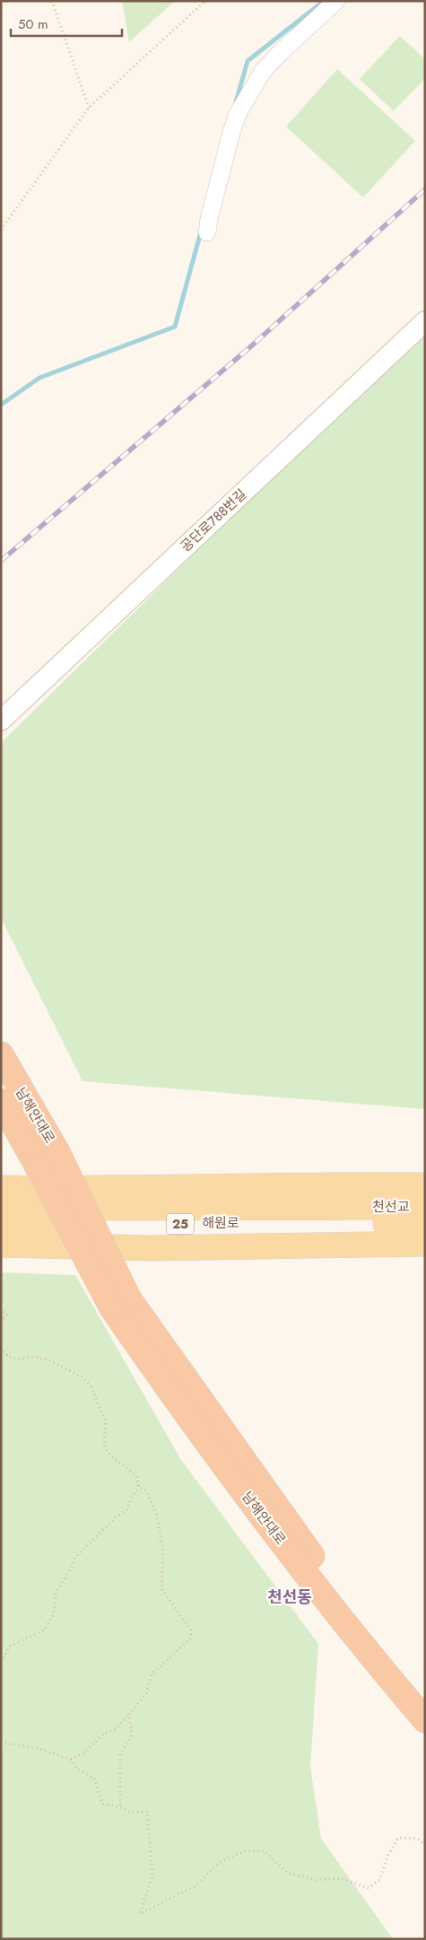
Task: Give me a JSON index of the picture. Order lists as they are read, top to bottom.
{
  "streets": {
    "highway": ["남해안대로"],
    "main road": ["천선교", "해원로", "25"],
    "street": ["공단로788번길"]
  },
  "crossings": [
    ["천선교", "해원로"]
  ],
  "districts": ["천선동"],
  "scale_bar": "50 m"
}
